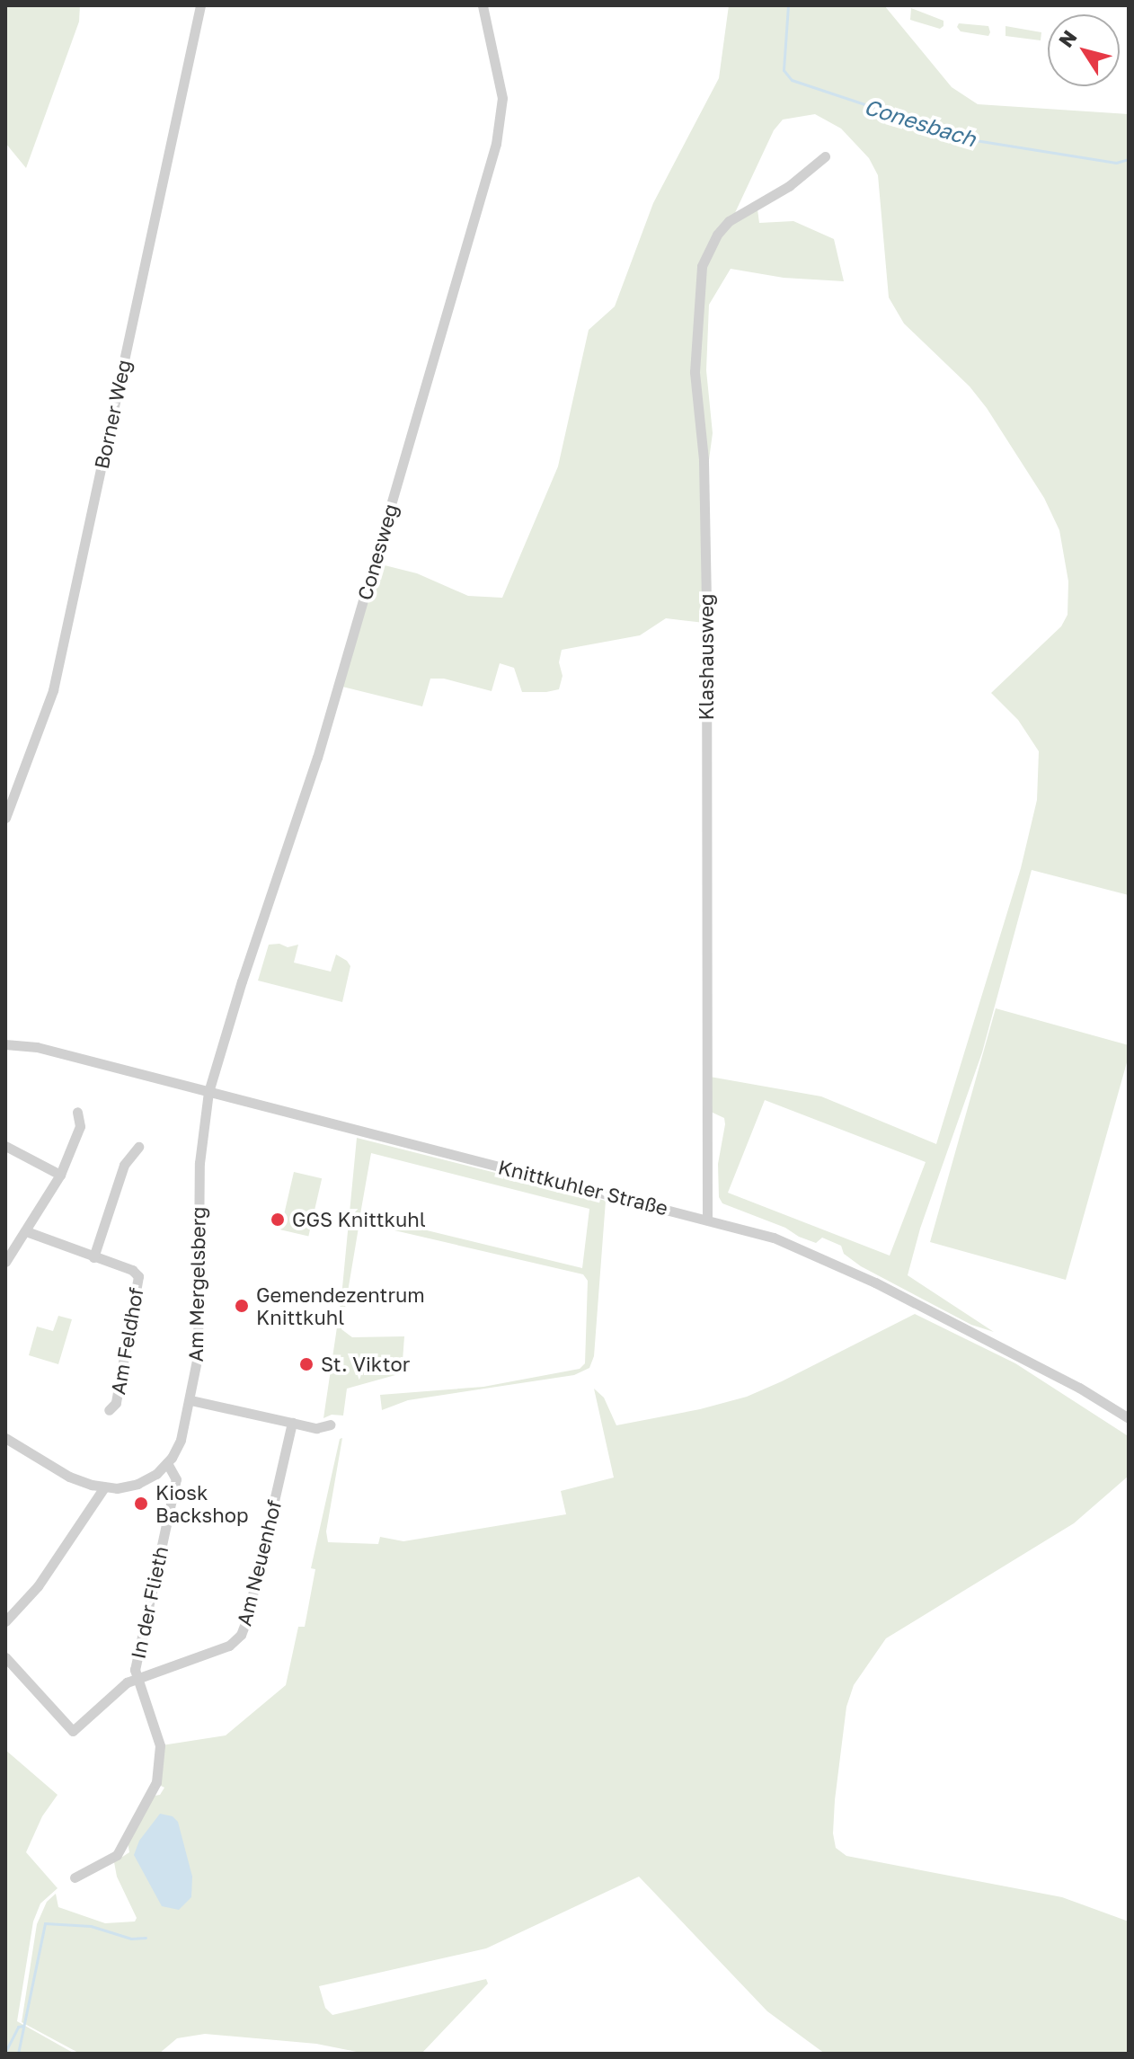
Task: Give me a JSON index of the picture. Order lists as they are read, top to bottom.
{
  "streets": {
    "street": [
      "Borner Weg",
      "Conesweg",
      "Klashausweg",
      "Knittkuhler Straße",
      "Am Mergelsberg",
      "Am Feldhof",
      "Am Neuenhof",
      "In der Flieth"
    ]
  },
  "crossings": [
    ["Conesweg", "Knittkuhler Straße"],
    ["Conesweg", "Am Mergelsberg"],
    ["Klashausweg", "Knittkuhler Straße"],
    ["Knittkuhler Straße", "Am Mergelsberg"],
    ["Am Mergelsberg", "In der Flieth"],
    ["Am Neuenhof", "In der Flieth"]
  ],
  "water": ["Conesbach"],
  "places": [
    "GGS Knittkuhl",
    "Gemendezentrum Knittkuhl",
    "St. Viktor",
    "Kiosk Backshop"
  ],
  "north": "top left"
}
